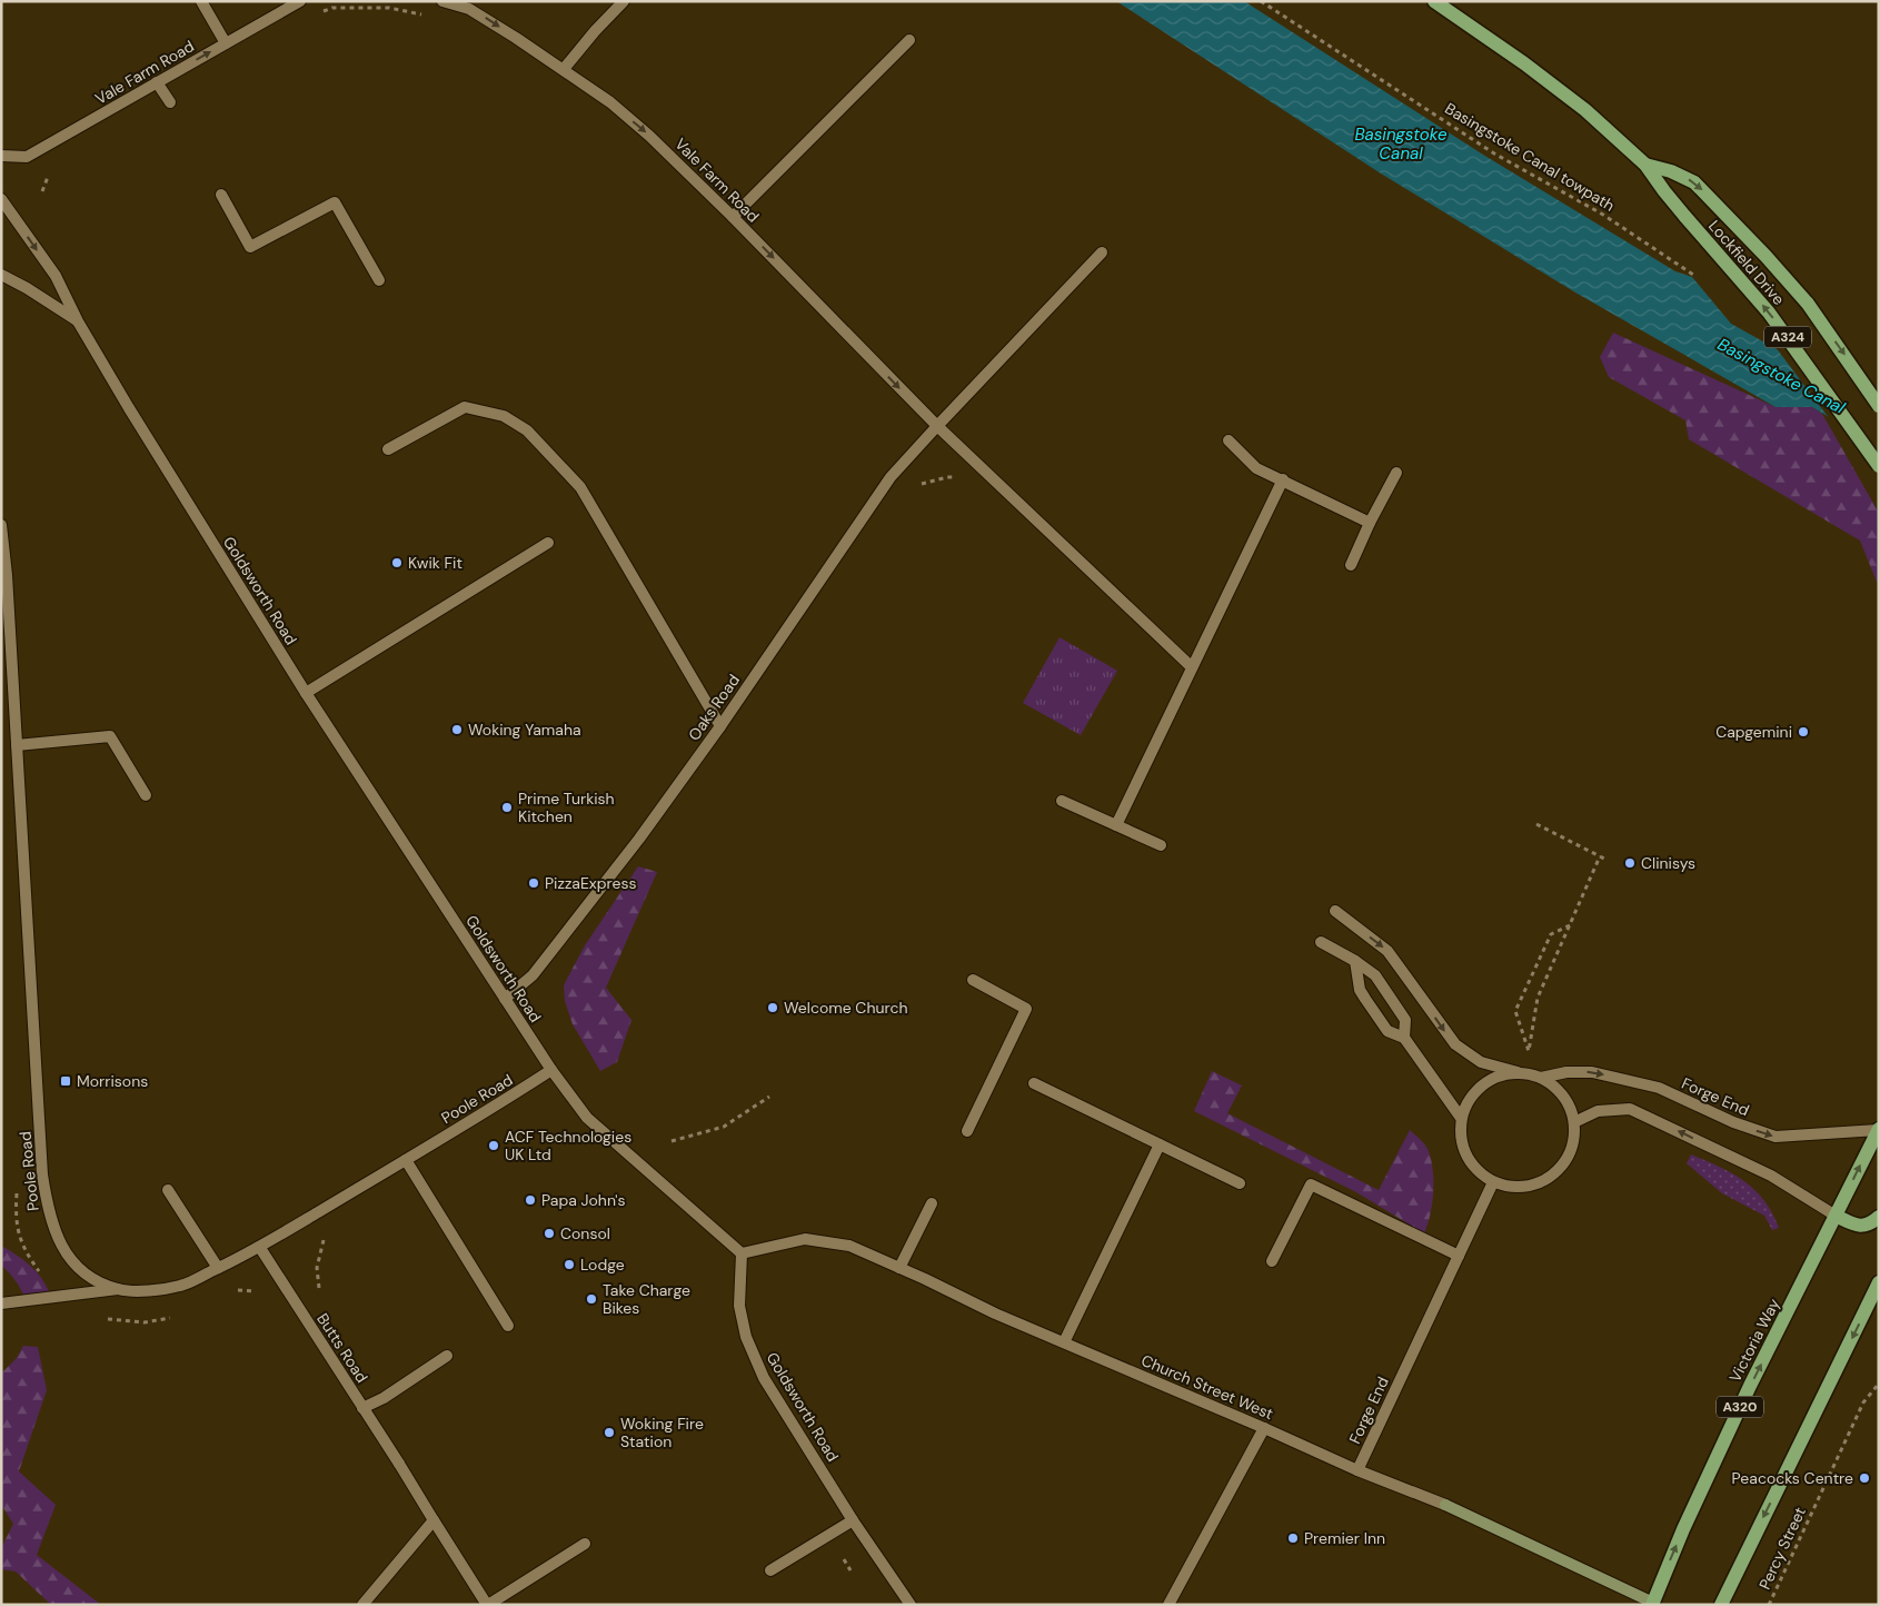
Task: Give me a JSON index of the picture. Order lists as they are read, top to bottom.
{
  "streets": {
    "main road": [
      "Lockfield Drive",
      "A324",
      "Victoria Way",
      "A320"
    ],
    "street": [
      "Vale Farm Road",
      "Goldsworth Road",
      "Oaks Road",
      "Forge End",
      "Poole Road",
      "Butts Road",
      "Church Street West"
    ],
    "path": ["Basingstoke Canal towpath", "Percy Street"]
  },
  "crossings": [
    ["Vale Farm Road", "Oaks Road"],
    ["Goldsworth Road", "Oaks Road"],
    ["Goldsworth Road", "Poole Road"],
    ["Goldsworth Road", "Church Street West"],
    ["Forge End", "Victoria Way"],
    ["Forge End", "Church Street West"],
    ["Poole Road", "Butts Road"],
    ["Victoria Way", "Church Street West"]
  ],
  "one_way": ["Vale Farm Road"],
  "water": ["Basingstoke Canal"],
  "places": {
    "other": [
      "Kwik Fit",
      "Woking Yamaha",
      "Capgemini",
      "Prime Turkish Kitchen",
      "Clinisys",
      "PizzaExpress",
      "Welcome Church",
      "ACF Technologies UK Ltd",
      "Papa John's",
      "Consol",
      "Lodge",
      "Take Charge Bikes",
      "Woking Fire Station",
      "Peacocks Centre",
      "Premier Inn"
    ],
    "transit": ["Morrisons"]
  }
}
